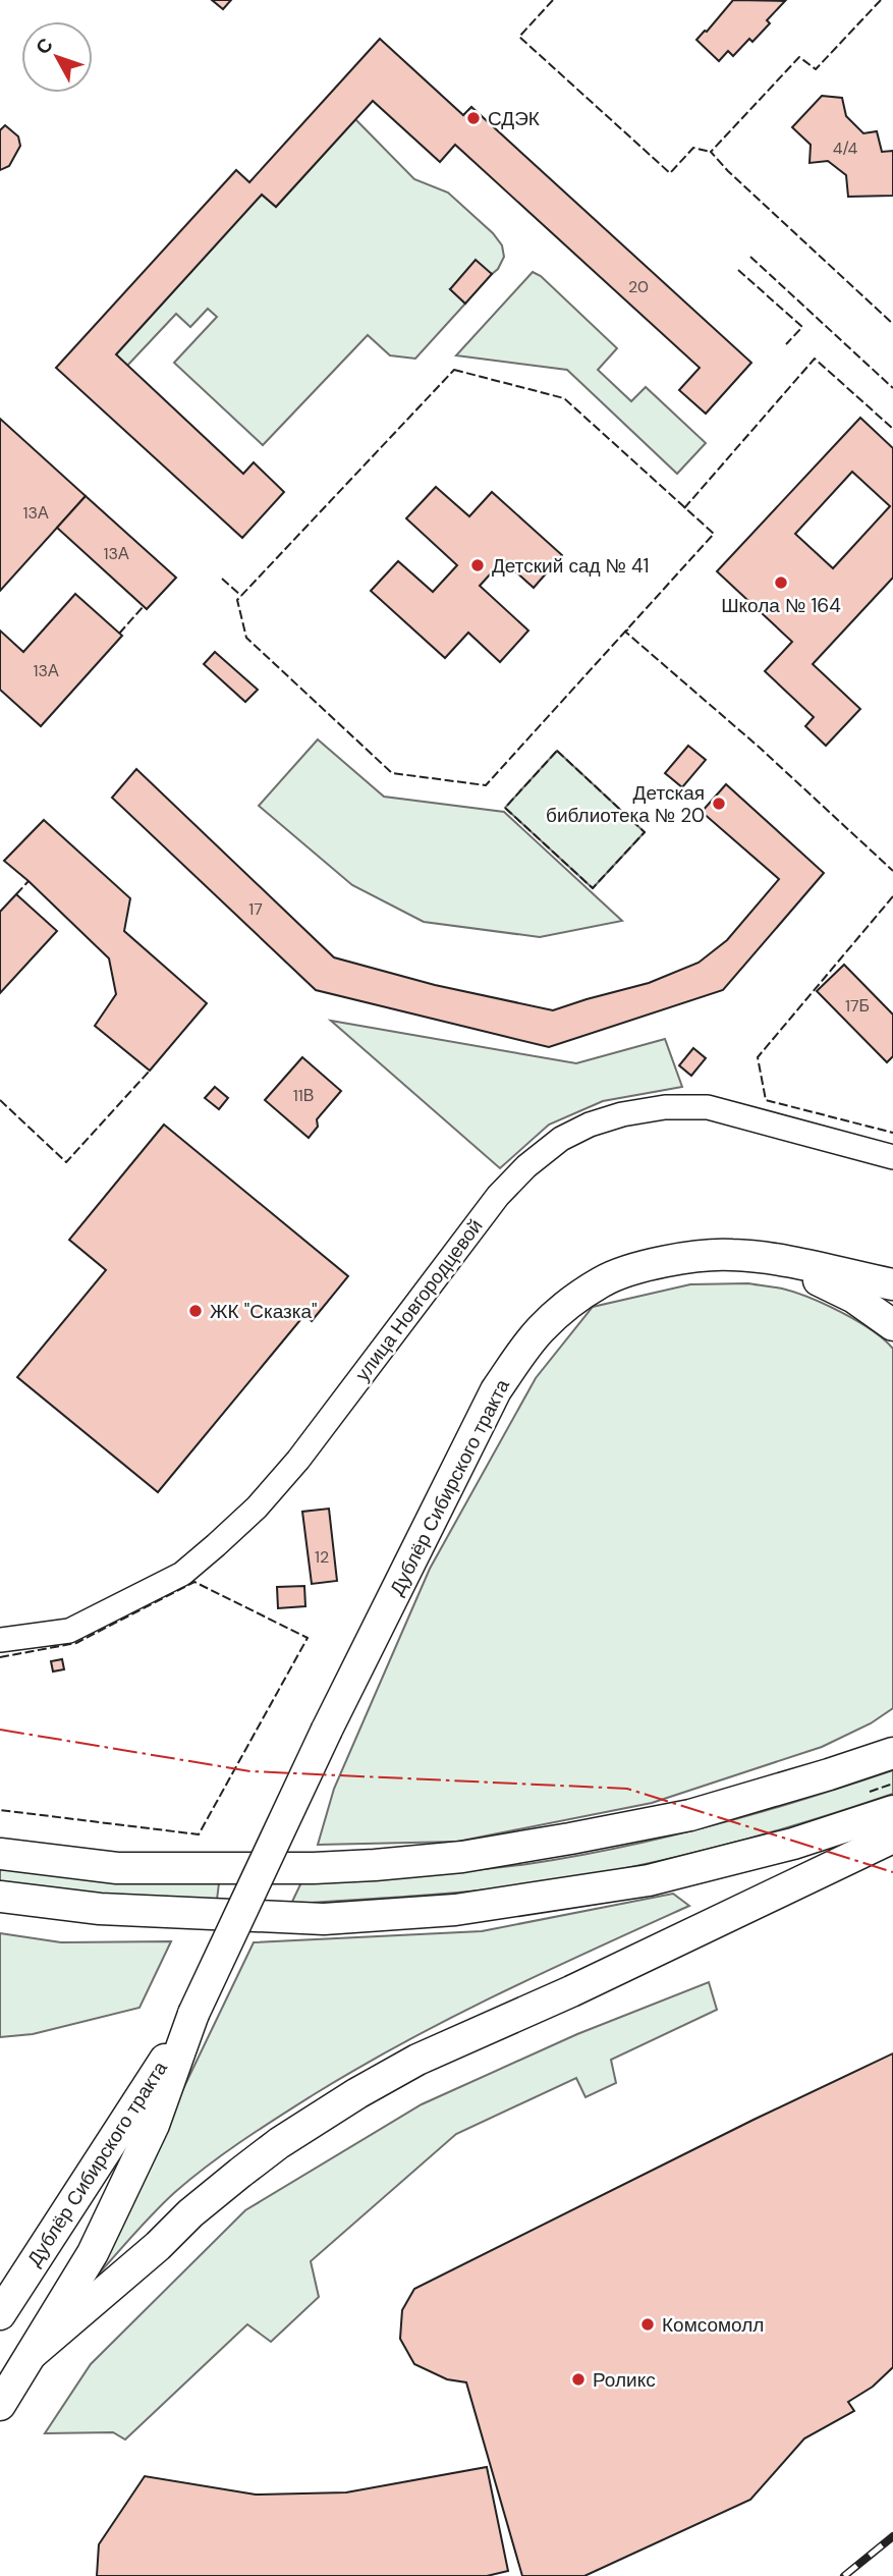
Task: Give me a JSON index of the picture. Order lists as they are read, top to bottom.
{
  "streets": {
    "main road": ["Дублёр Сибирского тракта"],
    "street": ["улица Новгородцевой"]
  },
  "places": [
    "СДЭК",
    "Детский сад № 41",
    "Школа № 164",
    "Детская библиотека № 20",
    "ЖК \"Сказка\"",
    "Комсомолл",
    "Роликс"
  ],
  "house_numbers": [
    "4/4",
    "20",
    "13А",
    "13А",
    "13А",
    "17",
    "17Б",
    "11В",
    "12"
  ],
  "north": "top left"
}
